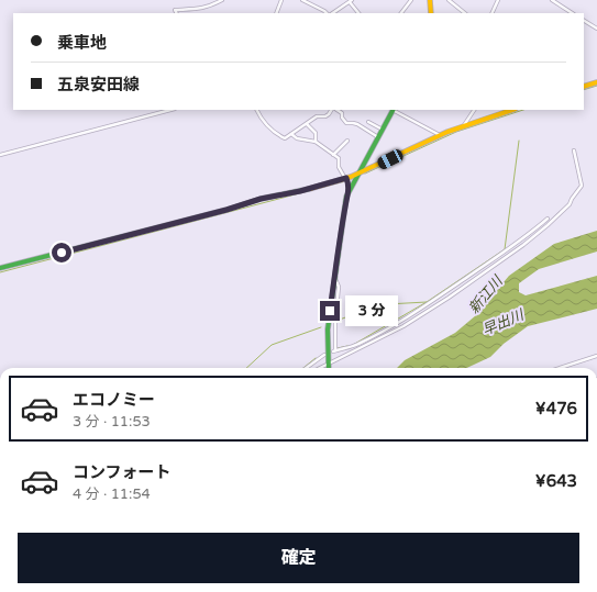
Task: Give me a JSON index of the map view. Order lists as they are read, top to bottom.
{
  "water": ["新江川", "早出川"],
  "page": {
    "banner": ["乗車地", "五泉安田線"],
    "bubble": "3 分",
    "list": [
      {
        "name": "エコノミー",
        "note": "3 分 · 11:53",
        "value": "¥476"
      },
      {
        "name": "コンフォート",
        "note": "4 分 · 11:54",
        "value": "¥643"
      }
    ],
    "buttons": "確定"
  }
}
